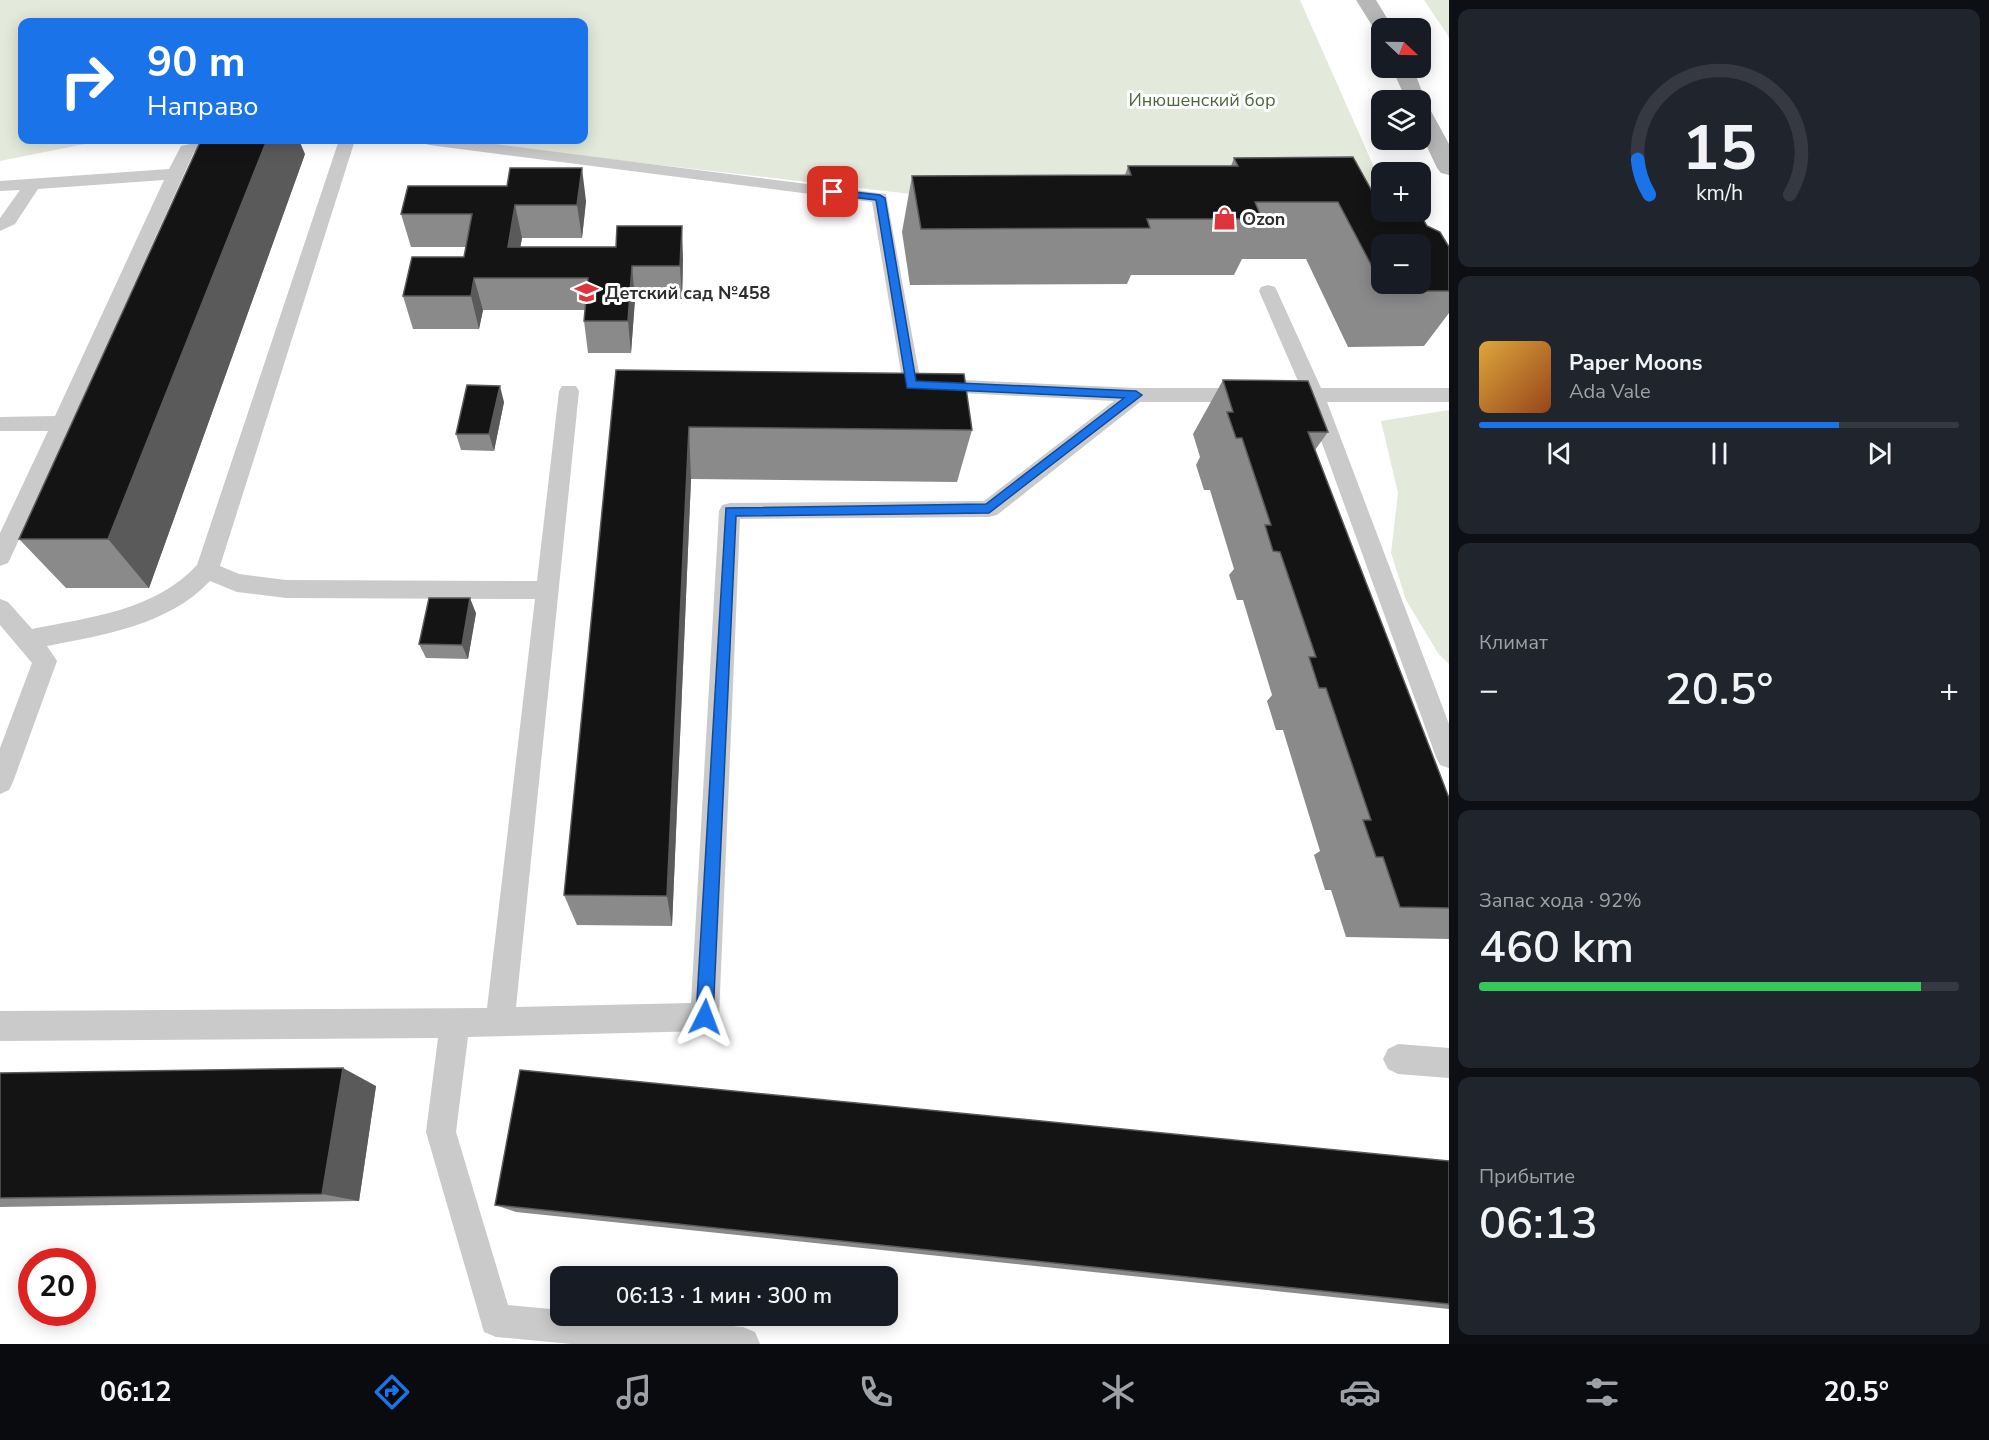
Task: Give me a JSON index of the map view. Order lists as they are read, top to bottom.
{
  "parks": ["Инюшенский бор"],
  "places": {
    "shop": ["Ozon"],
    "school or university": ["Детский сад №458"]
  },
  "north": "right",
  "page": {
    "map_buttons": ["+", "−"],
    "turn": ["90 m", "Направо"],
    "song": ["Paper Moons", "Ada Vale"],
    "tile": [
      "Климат",
      ["Запас хода · 92%", "460 km"],
      ["Прибытие", "06:13"]
    ],
    "heat": ["−", "20.5°", "+"],
    "limit": "20",
    "trip": "06:13 · 1 мин · 300 m",
    "tabs": ["06:12", "20.5°"],
    "gauge": ["15", "km/h"]
  }
}
